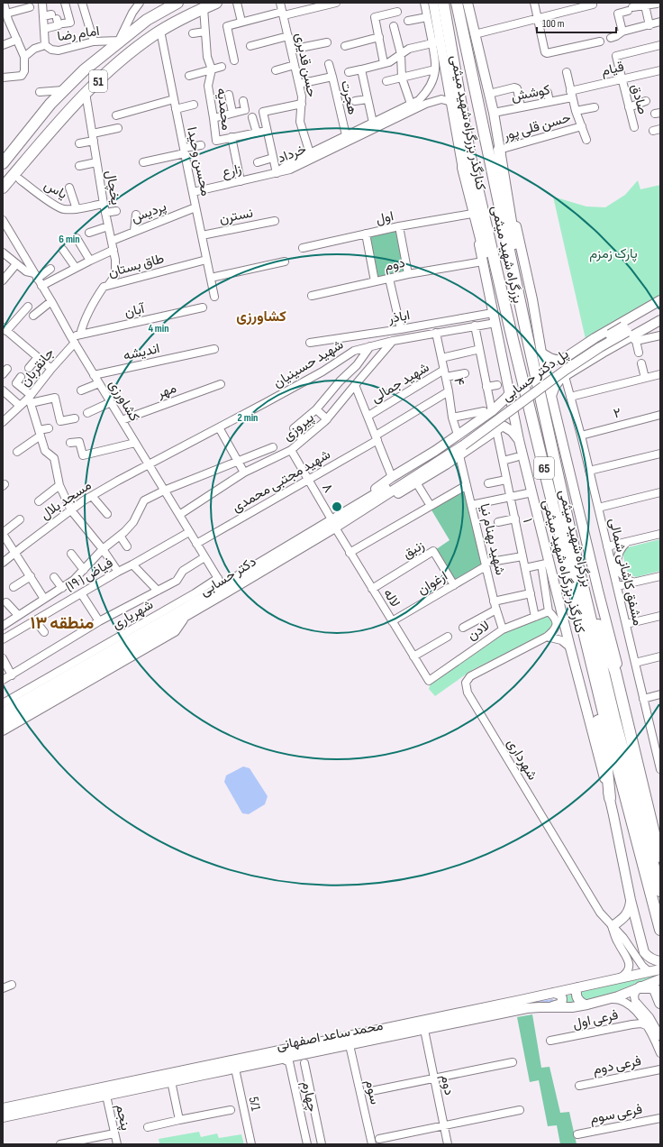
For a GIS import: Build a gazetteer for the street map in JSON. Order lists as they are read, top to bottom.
{
  "streets": {
    "highway": ["51", "بزرگراه شهید میثمی", "65"],
    "main road": [
      "کنارگذر بزرگراه شهید میثمی",
      "پل دکتر حسابی",
      "دکتر حسابی",
      "محمد ساعد اصفهانی"
    ],
    "street": [
      "امام رضا",
      "حسن قدیری",
      "قیام",
      "کوشش",
      "هجرت",
      "صادق",
      "محمدیه",
      "حسن قلی پور",
      "خرداد",
      "محسن وحیدا",
      "زارع",
      "یخچال",
      "یاس",
      "پردیس",
      "نسترن",
      "اول",
      "دوم",
      "طاق بستان",
      "آبان",
      "اباذر",
      "اندیشه",
      "شهید حسینیان",
      "جانقربان",
      "۴",
      "شهید جمالی",
      "مهر",
      "کشاورزی",
      "۲",
      "پیروزی",
      "شهید مجتبی محمدی",
      "۸",
      "مسجد بلال",
      "۱",
      "شهید بهنام نیا",
      "زنبق",
      "مشفق کاشانی شمالی",
      "فیاض ( ۱۹)",
      "ارغوان",
      "لاله",
      "شهریاری",
      "لادن",
      "شهرداری",
      "فرعی اول",
      "فرعی دوم",
      "سوم",
      "چهارم",
      "5/1",
      "فرعی سوم",
      "پنجم"
    ]
  },
  "crossings": [
    ["امام رضا", "51"],
    ["حسن قدیری", "هجرت"],
    ["حسن قدیری", "خرداد"],
    ["قیام", "کوشش"],
    ["قیام", "صادق"],
    ["51", "محمدیه"],
    ["51", "محسن وحیدا"],
    ["51", "یخچال"],
    ["کوشش", "کنارگذر بزرگراه شهید میثمی"],
    ["هجرت", "خرداد"],
    ["کنارگذر بزرگراه شهید میثمی", "حسن قلی پور"],
    ["کنارگذر بزرگراه شهید میثمی", "خرداد"],
    ["کنارگذر بزرگراه شهید میثمی", "اول"],
    ["کنارگذر بزرگراه شهید میثمی", "دوم"],
    ["کنارگذر بزرگراه شهید میثمی", "اباذر"],
    ["کنارگذر بزرگراه شهید میثمی", "شهید حسینیان"],
    ["کنارگذر بزرگراه شهید میثمی", "محمد ساعد اصفهانی"],
    ["خرداد", "زارع"],
    ["محسن وحیدا", "زارع"],
    ["محسن وحیدا", "پردیس"],
    ["محسن وحیدا", "نسترن"],
    ["محسن وحیدا", "طاق بستان"],
    ["یخچال", "یاس"],
    ["یخچال", "پردیس"],
    ["یخچال", "طاق بستان"],
    ["دوم", "محمد ساعد اصفهانی"],
    ["طاق بستان", "آبان"],
    ["آبان", "جانقربان"],
    ["آبان", "کشاورزی"],
    ["اندیشه", "کشاورزی"],
    ["شهید حسینیان", "۴"],
    ["شهید حسینیان", "کشاورزی"],
    ["شهید حسینیان", "پیروزی"],
    ["شهید حسینیان", "مسجد بلال"],
    ["جانقربان", "کشاورزی"],
    ["پل دکتر حسابی", "۴"],
    ["پل دکتر حسابی", "دکتر حسابی"],
    ["۴", "شهید جمالی"],
    ["۴", "شهید مجتبی محمدی"],
    ["۴", "دکتر حسابی"],
    ["مهر", "کشاورزی"],
    ["کشاورزی", "پیروزی"],
    ["کشاورزی", "شهید مجتبی محمدی"],
    ["کشاورزی", "مسجد بلال"],
    ["کشاورزی", "فیاض ( ۱۹)"],
    ["کشاورزی", "دکتر حسابی"],
    ["کشاورزی", "شهریاری"],
    ["۲", "مشفق کاشانی شمالی"],
    ["پیروزی", "۸"],
    ["شهید مجتبی محمدی", "۸"],
    ["۸", "دکتر حسابی"],
    ["۸", "لاله"],
    ["۱", "ارغوان"],
    ["۱", "لادن"],
    ["شهید بهنام نیا", "ارغوان"],
    ["شهید بهنام نیا", "لادن"],
    ["زنبق", "ارغوان"],
    ["زنبق", "لاله"],
    ["دکتر حسابی", "لاله"],
    ["دکتر حسابی", "شهریاری"],
    ["ارغوان", "لاله"],
    ["لاله", "لادن"],
    ["شهرداری", "محمد ساعد اصفهانی"],
    ["محمد ساعد اصفهانی", "سوم"],
    ["محمد ساعد اصفهانی", "چهارم"],
    ["محمد ساعد اصفهانی", "5/1"],
    ["محمد ساعد اصفهانی", "پنجم"]
  ],
  "districts": ["کشاورزی", "منطقه ۱۳"],
  "parks": ["پارک زمزم"],
  "scale_bar": "100 m",
  "rings": ["6 min", "4 min", "2 min"]
}
